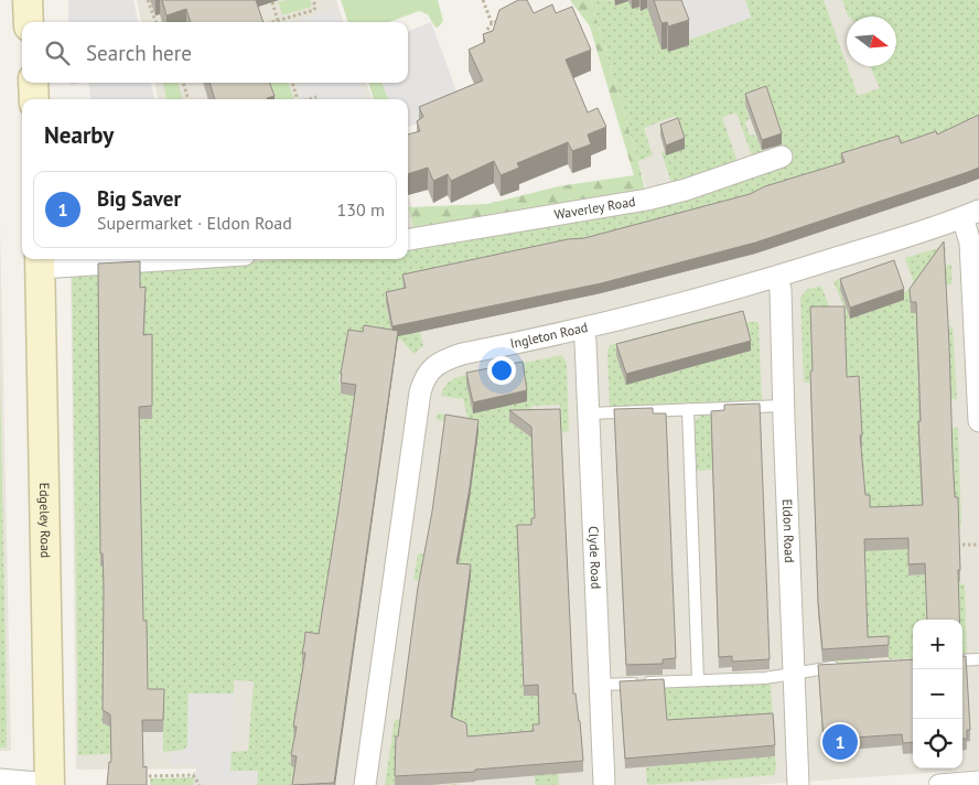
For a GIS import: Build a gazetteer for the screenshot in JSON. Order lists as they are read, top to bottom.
{
  "streets": {
    "main road": ["Edgeley Road"],
    "street": [
      "Waverley Road",
      "Ingleton Road",
      "Eldon Road",
      "Clyde Road"
    ]
  },
  "crossings": [
    ["Ingleton Road", "Eldon Road"],
    ["Ingleton Road", "Clyde Road"]
  ],
  "north": "right",
  "page": {
    "search": "Search here",
    "heading": "Nearby",
    "list": [
      {
        "mark": "1",
        "name": "Big Saver",
        "note": "Supermarket · Eldon Road",
        "value": "130 m"
      }
    ],
    "map_buttons": ["+", "−"],
    "pins": "1"
  }
}
